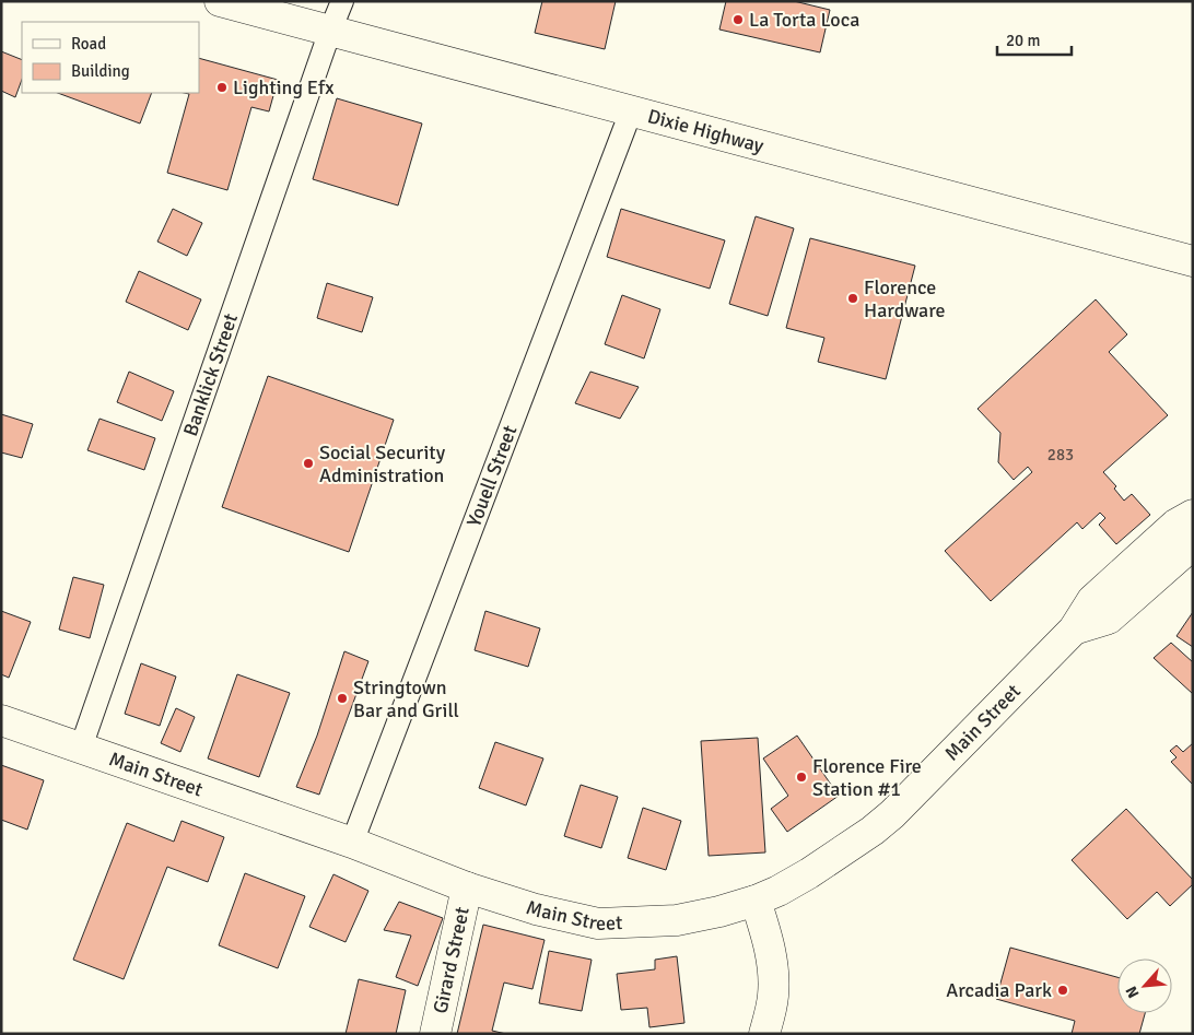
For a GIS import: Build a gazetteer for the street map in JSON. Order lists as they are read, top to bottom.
{
  "streets": {
    "street": [
      "Dixie Highway",
      "Banklick Street",
      "Youell Street",
      "Main Street",
      "Girard Street"
    ]
  },
  "crossings": [
    ["Dixie Highway", "Banklick Street"],
    ["Dixie Highway", "Youell Street"],
    ["Banklick Street", "Main Street"],
    ["Youell Street", "Main Street"],
    ["Main Street", "Girard Street"]
  ],
  "places": [
    "La Torta Loca",
    "Lighting Efx",
    "Florence Hardware",
    "Social Security Administration",
    "Stringtown Bar and Grill",
    "Florence Fire Station #1",
    "Arcadia Park"
  ],
  "house_numbers": ["283"],
  "legend": ["Road", "Building"],
  "scale_bar": "20 m",
  "north": "bottom left"
}
